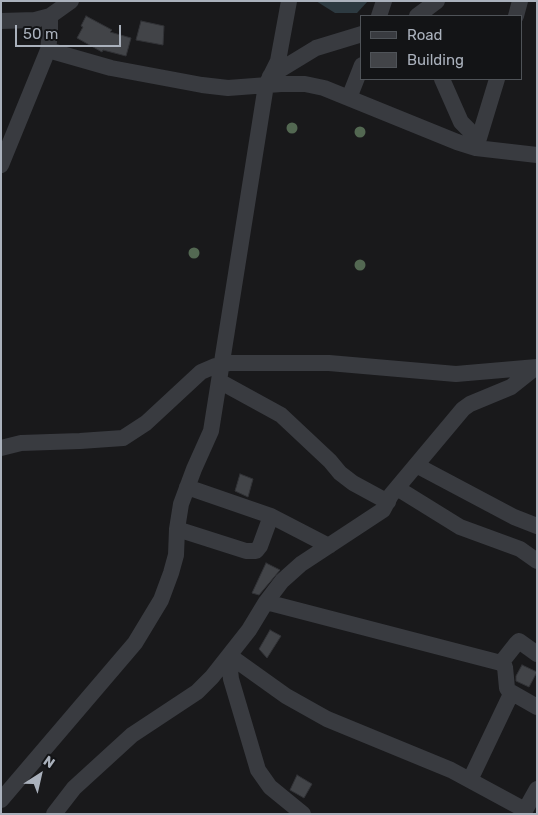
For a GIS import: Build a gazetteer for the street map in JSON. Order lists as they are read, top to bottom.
{
  "legend": ["Road", "Building"],
  "scale_bar": "50 m",
  "north": "top right"
}
